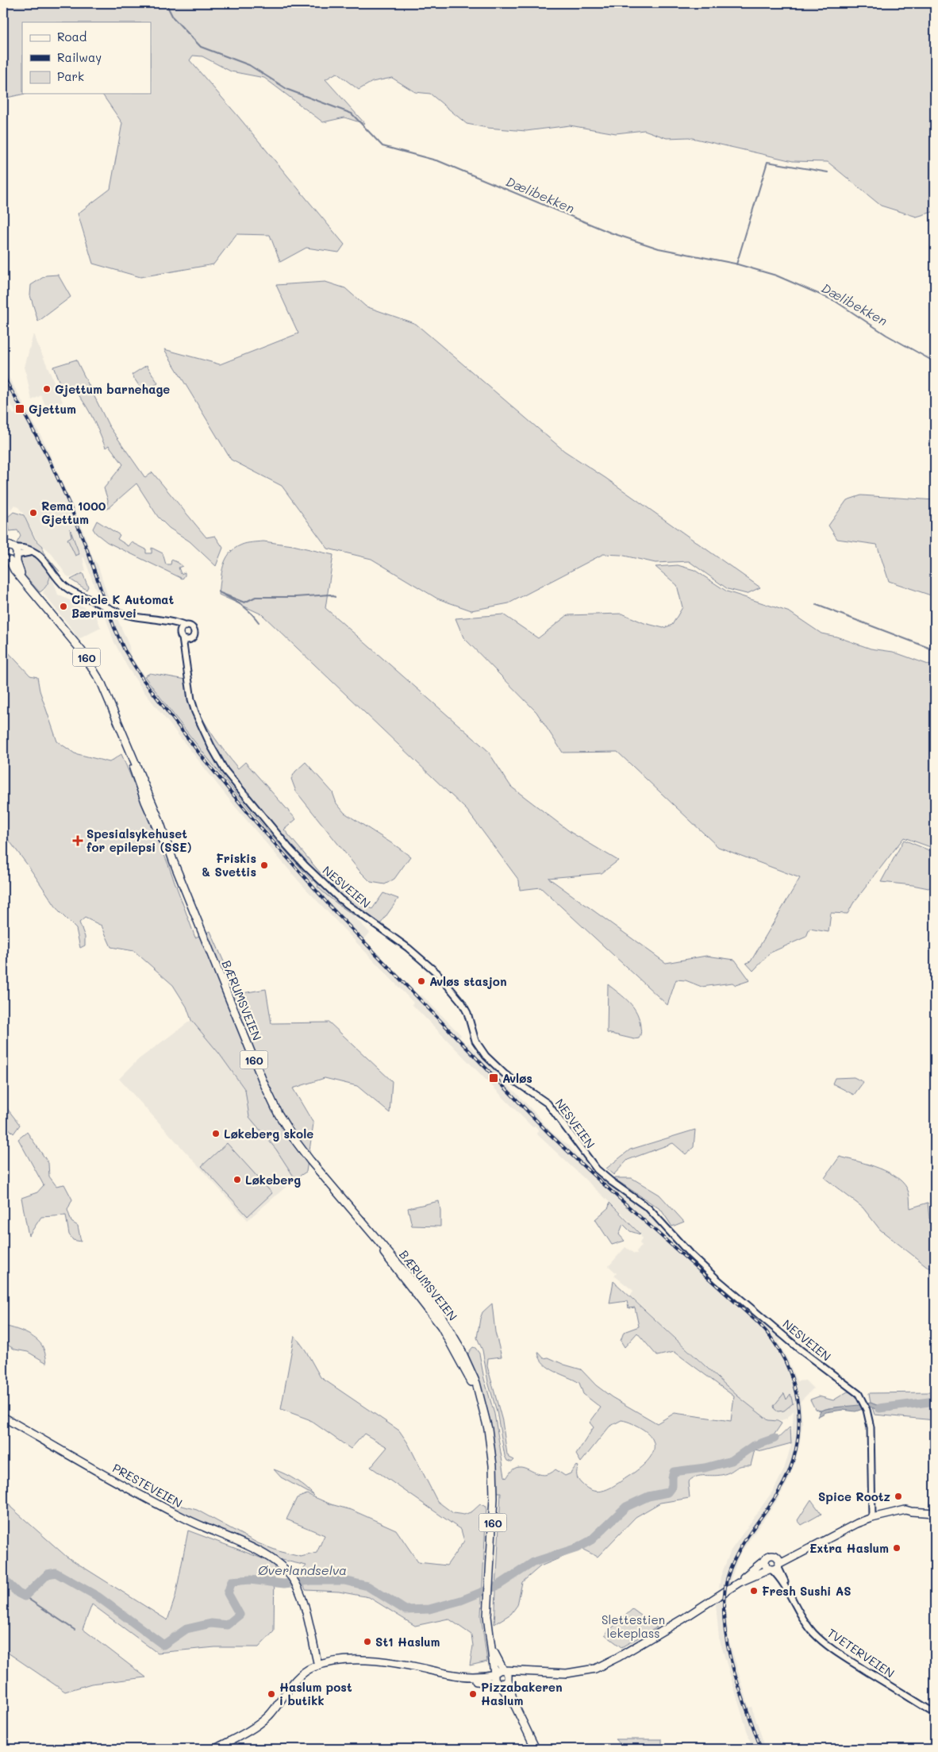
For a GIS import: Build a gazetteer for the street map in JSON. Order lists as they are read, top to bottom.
{
  "streets": {
    "main road": ["160", "BÆRUMSVEIEN", "PRESTEVEIEN"],
    "street": ["NESVEIEN", "TVETERVEIEN"]
  },
  "crossings": [
    ["160", "BÆRUMSVEIEN"]
  ],
  "water": ["Dælibekken", "Øverlandselva"],
  "parks": ["Slettestien lekeplass"],
  "places": {
    "other": [
      "Gjettum barnehage",
      "Rema 1000 Gjettum",
      "Circle K Automat Bærumsvei",
      "Friskis & Svettis",
      "Avløs stasjon",
      "Løkeberg skole",
      "Løkeberg",
      "Spice Rootz",
      "Extra Haslum",
      "Fresh Sushi AS",
      "St1 Haslum",
      "Haslum post i butikk",
      "Pizzabakeren Haslum"
    ],
    "transit": ["Gjettum", "Avløs"],
    "health": ["Spesialsykehuset for epilepsi (SSE)"]
  },
  "legend": ["Road", "Railway", "Park"]
}
